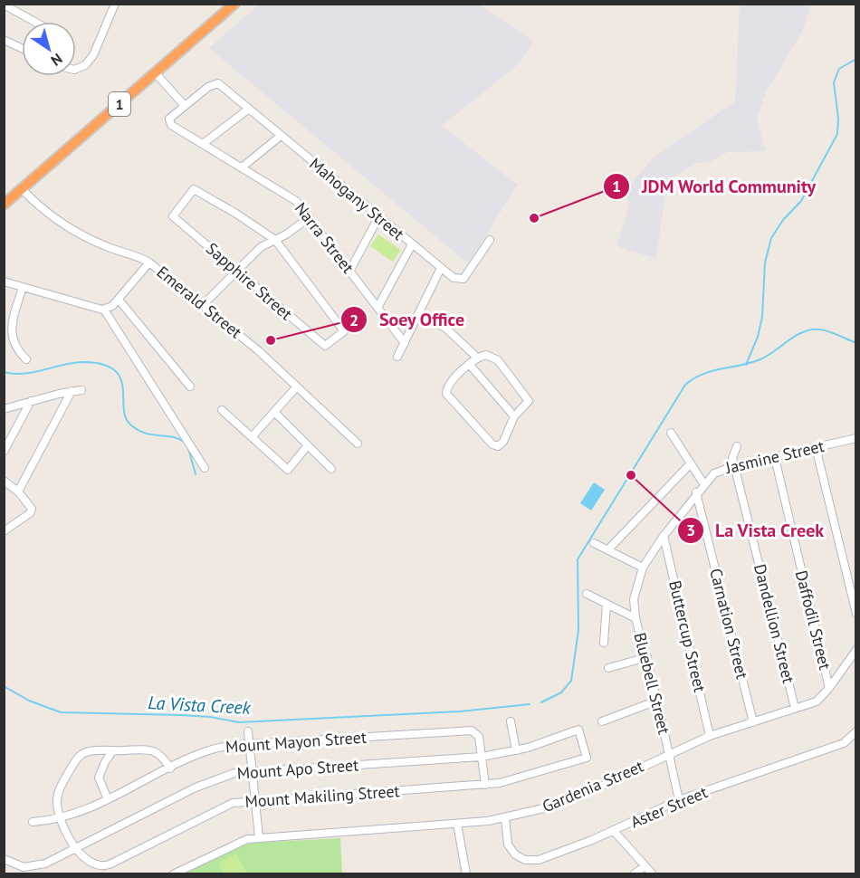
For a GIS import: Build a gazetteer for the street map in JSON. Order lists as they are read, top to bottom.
{
  "streets": {
    "highway": ["1"],
    "street": [
      "Mahogany Street",
      "Narra Street",
      "Sapphire Street",
      "Emerald Street",
      "Jasmine Street",
      "Daffodil Street",
      "Carnation Street",
      "Dandellion Street",
      "Buttercup Street",
      "Bluebell Street",
      "Mount Mayon Street",
      "Mount Apo Street",
      "Gardenia Street",
      "Mount Makiling Street",
      "Aster Street"
    ]
  },
  "crossings": [
    ["1", "Emerald Street"],
    ["Mahogany Street", "Narra Street"],
    ["Jasmine Street", "Daffodil Street"],
    ["Jasmine Street", "Carnation Street"],
    ["Jasmine Street", "Dandellion Street"],
    ["Jasmine Street", "Buttercup Street"],
    ["Jasmine Street", "Bluebell Street"],
    ["Daffodil Street", "Gardenia Street"],
    ["Carnation Street", "Gardenia Street"],
    ["Dandellion Street", "Gardenia Street"],
    ["Buttercup Street", "Gardenia Street"],
    ["Bluebell Street", "Gardenia Street"],
    ["Bluebell Street", "Aster Street"],
    ["Mount Mayon Street", "Mount Apo Street"],
    ["Mount Apo Street", "Mount Makiling Street"],
    ["Gardenia Street", "Aster Street"]
  ],
  "water": ["La Vista Creek"],
  "places": ["JDM World Community", "Soey Office", "La Vista Creek"],
  "north": "bottom right"
}
